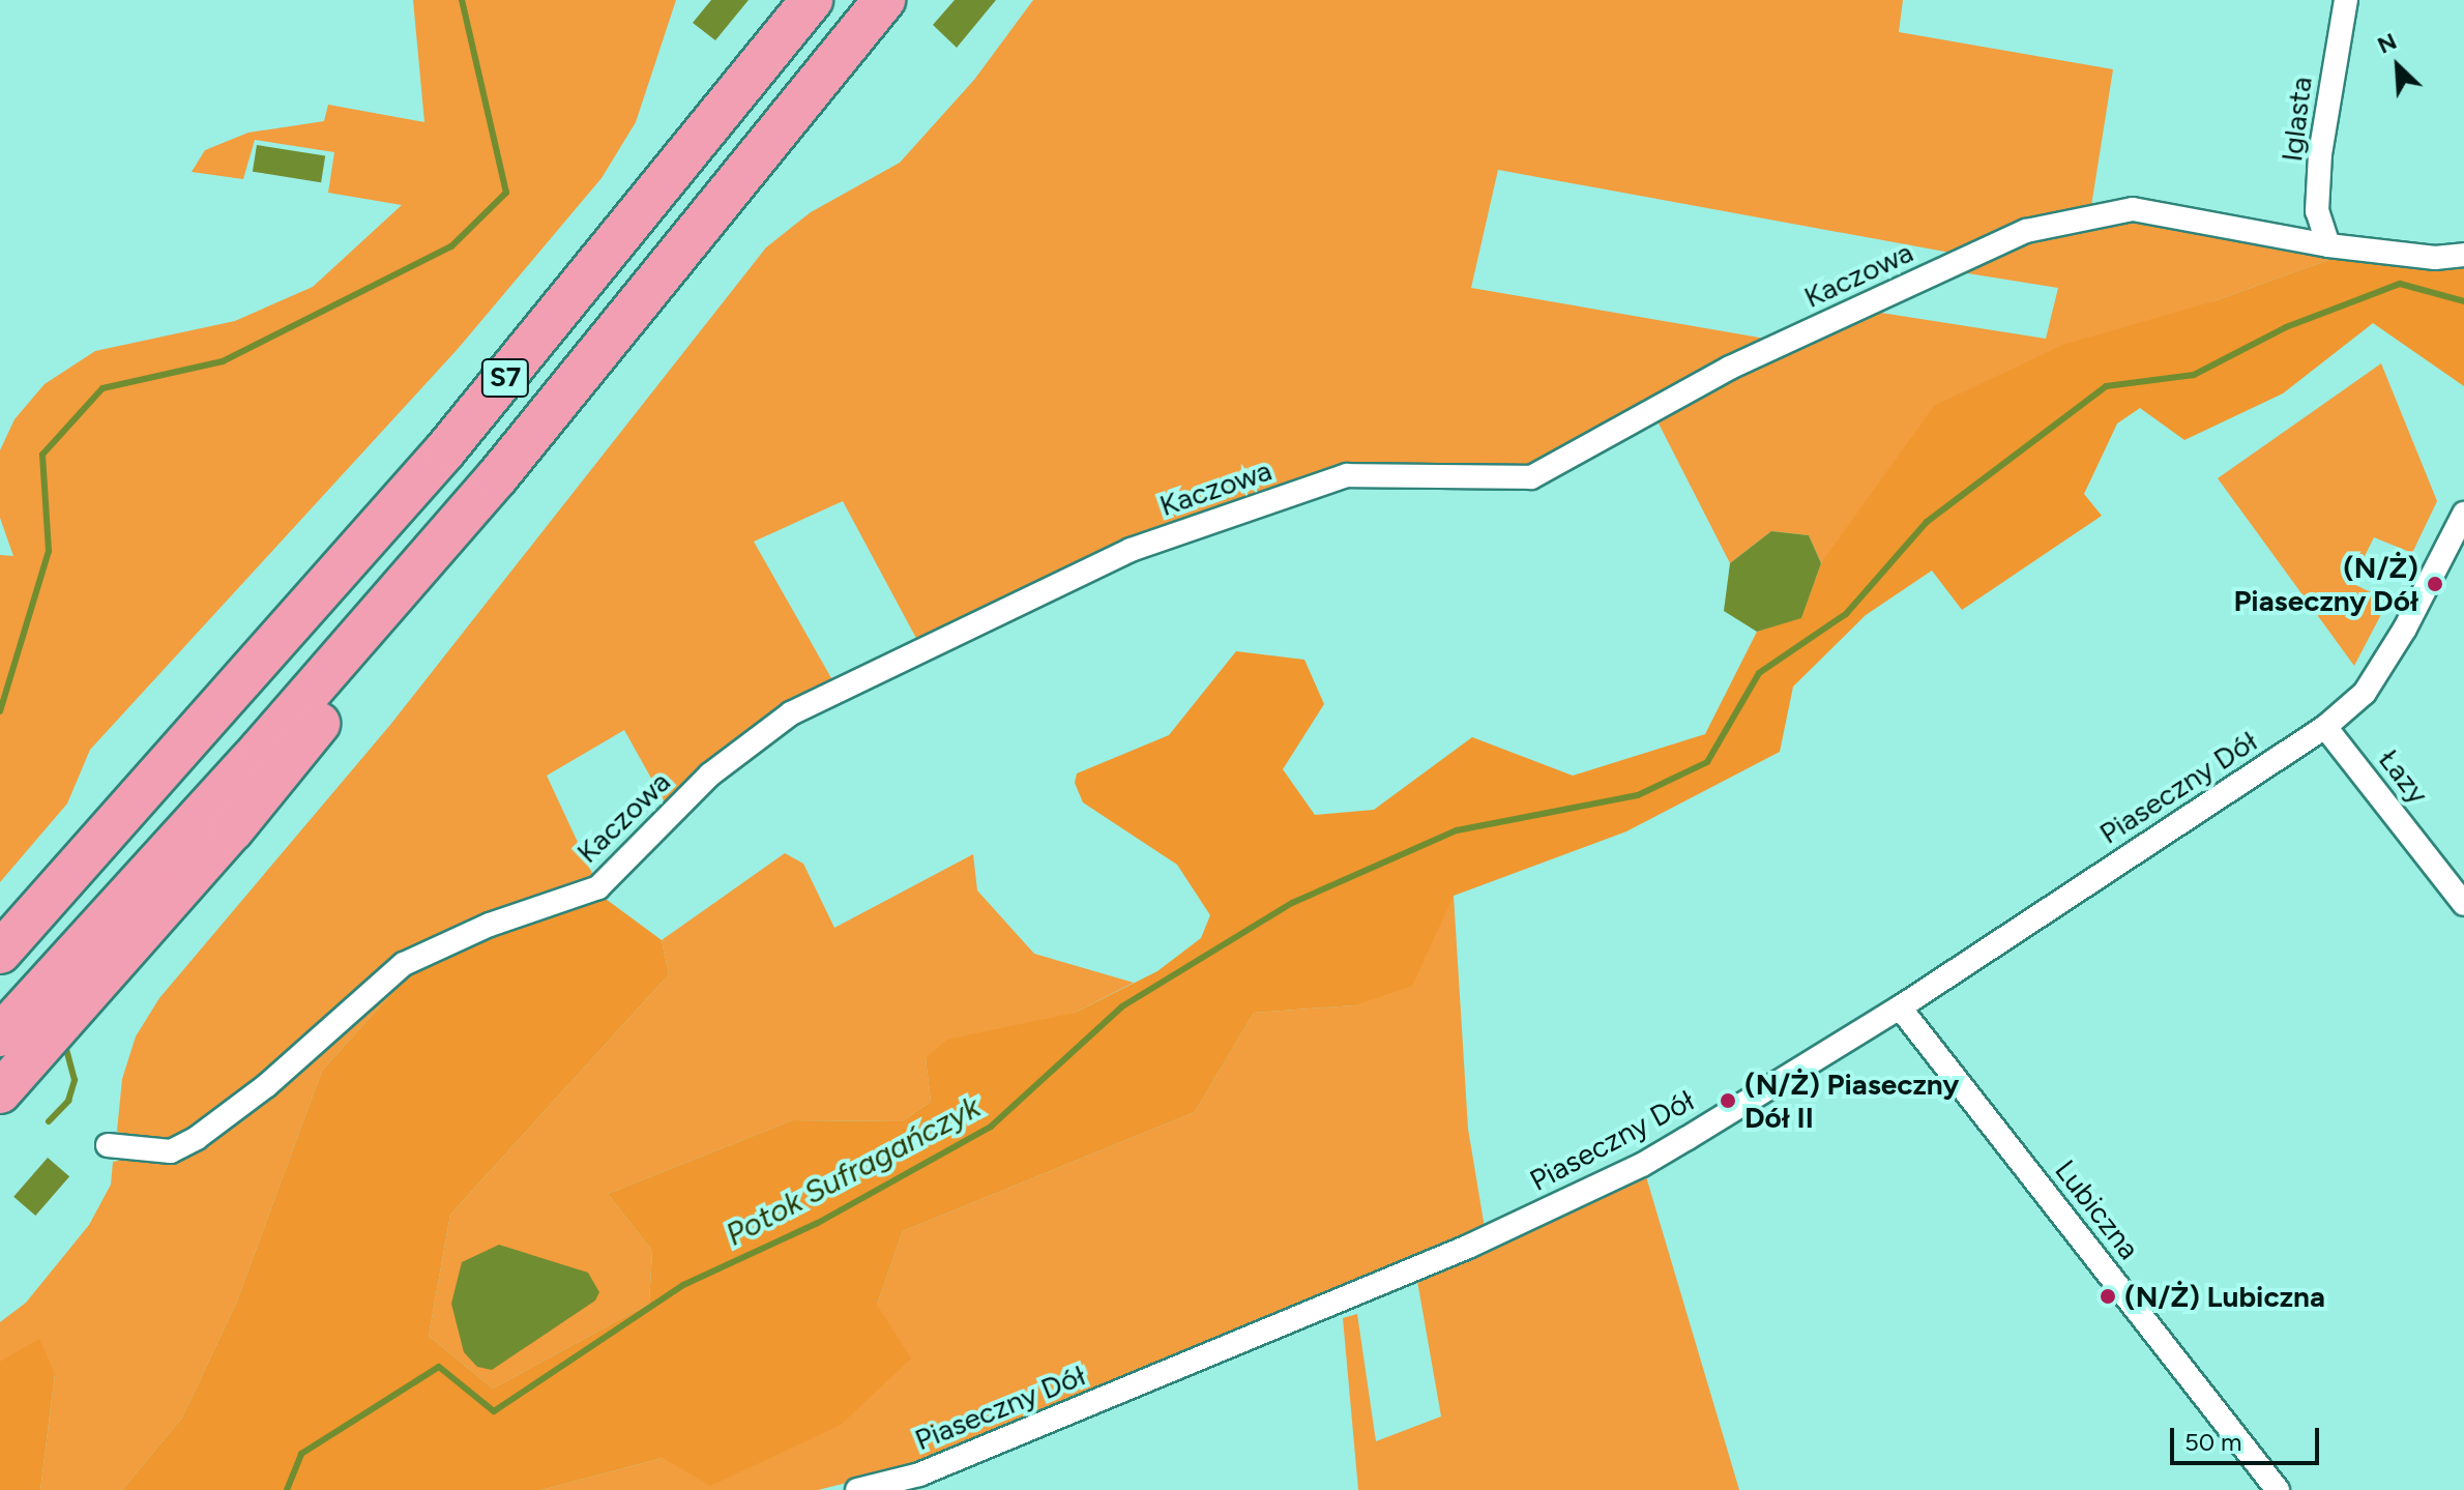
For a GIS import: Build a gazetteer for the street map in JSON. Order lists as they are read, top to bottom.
{
  "streets": {
    "highway": ["S7"],
    "street": [
      "Iglasta",
      "Kaczowa",
      "Łazy",
      "Piaseczny Dół",
      "Lubiczna"
    ]
  },
  "crossings": [
    ["Iglasta", "Kaczowa"],
    ["Łazy", "Piaseczny Dół"],
    ["Piaseczny Dół", "Lubiczna"]
  ],
  "water": ["Potok Sufragańczyk"],
  "places": ["(N/Ż) Piaseczny Dół", "(N/Ż) Piaseczny Dół II", "(N/Ż) Lubiczna"],
  "scale_bar": "50 m",
  "north": "top left"
}
